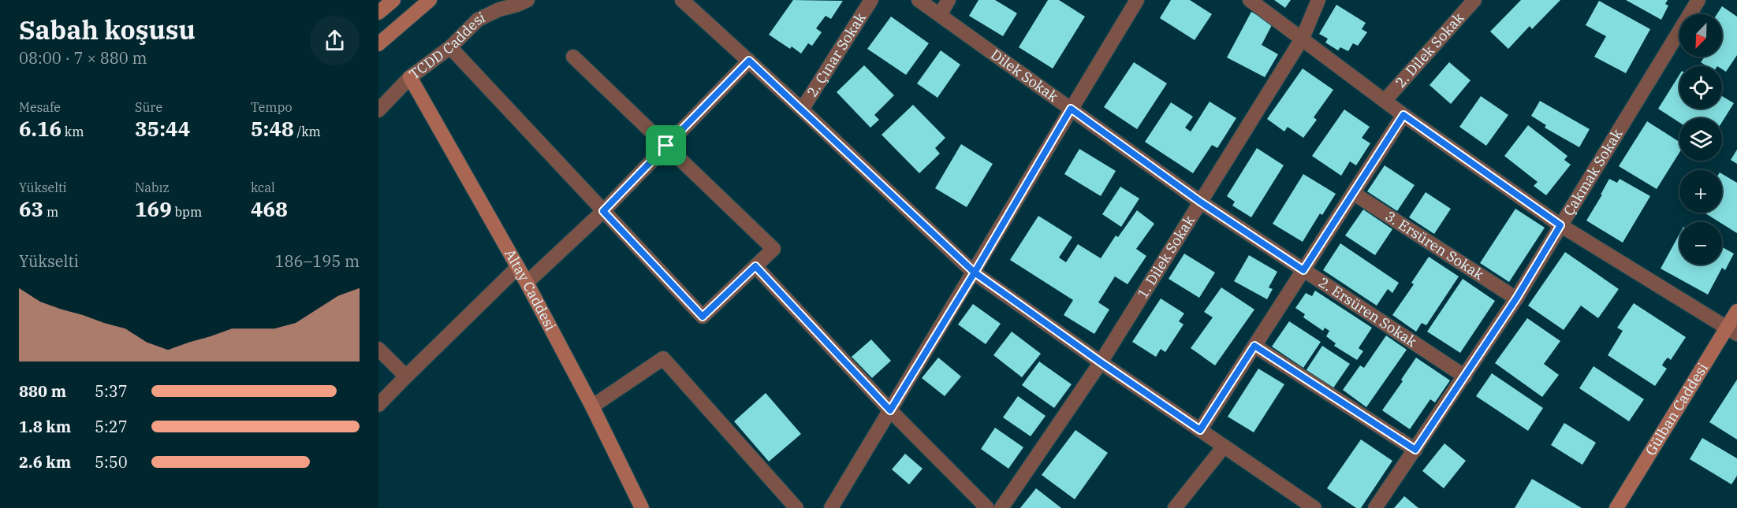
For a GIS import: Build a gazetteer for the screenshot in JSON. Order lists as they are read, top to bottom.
{
  "streets": {
    "street": [
      "TCDD Caddesi",
      "2. Dilek Sokak",
      "2. Çınar Sokak",
      "Dilek Sokak",
      "Çakmak Sokak",
      "3. Ersüren Sokak",
      "1. Dilek Sokak",
      "Altay Caddesi",
      "2. Ersüren Sokak",
      "Gülban Caddesi"
    ]
  },
  "crossings": [
    ["TCDD Caddesi", "Altay Caddesi"],
    ["Dilek Sokak", "1. Dilek Sokak"],
    ["Dilek Sokak", "2. Ersüren Sokak"],
    ["Çakmak Sokak", "3. Ersüren Sokak"],
    ["Çakmak Sokak", "2. Ersüren Sokak"],
    ["1. Dilek Sokak", "2. Ersüren Sokak"]
  ],
  "north": "bottom left",
  "page": {
    "heading": ["Sabah koşusu", "08:00 · 7 × 880 m"],
    "map_buttons": ["+", "−"],
    "stats": [
      ["Mesafe", "6.16 km"],
      ["Süre", "35:44"],
      ["Tempo", "5:48 /km"],
      ["Yükselti", "63 m"],
      ["Nabız", "169 bpm"],
      ["kcal", "468"]
    ],
    "chart": ["Yükselti", "186–195 m"],
    "list": [
      {
        "name": "880 m",
        "note": "5:37"
      },
      {
        "name": "1.8 km",
        "note": "5:27"
      },
      {
        "name": "2.6 km",
        "note": "5:50"
      }
    ]
  }
}
